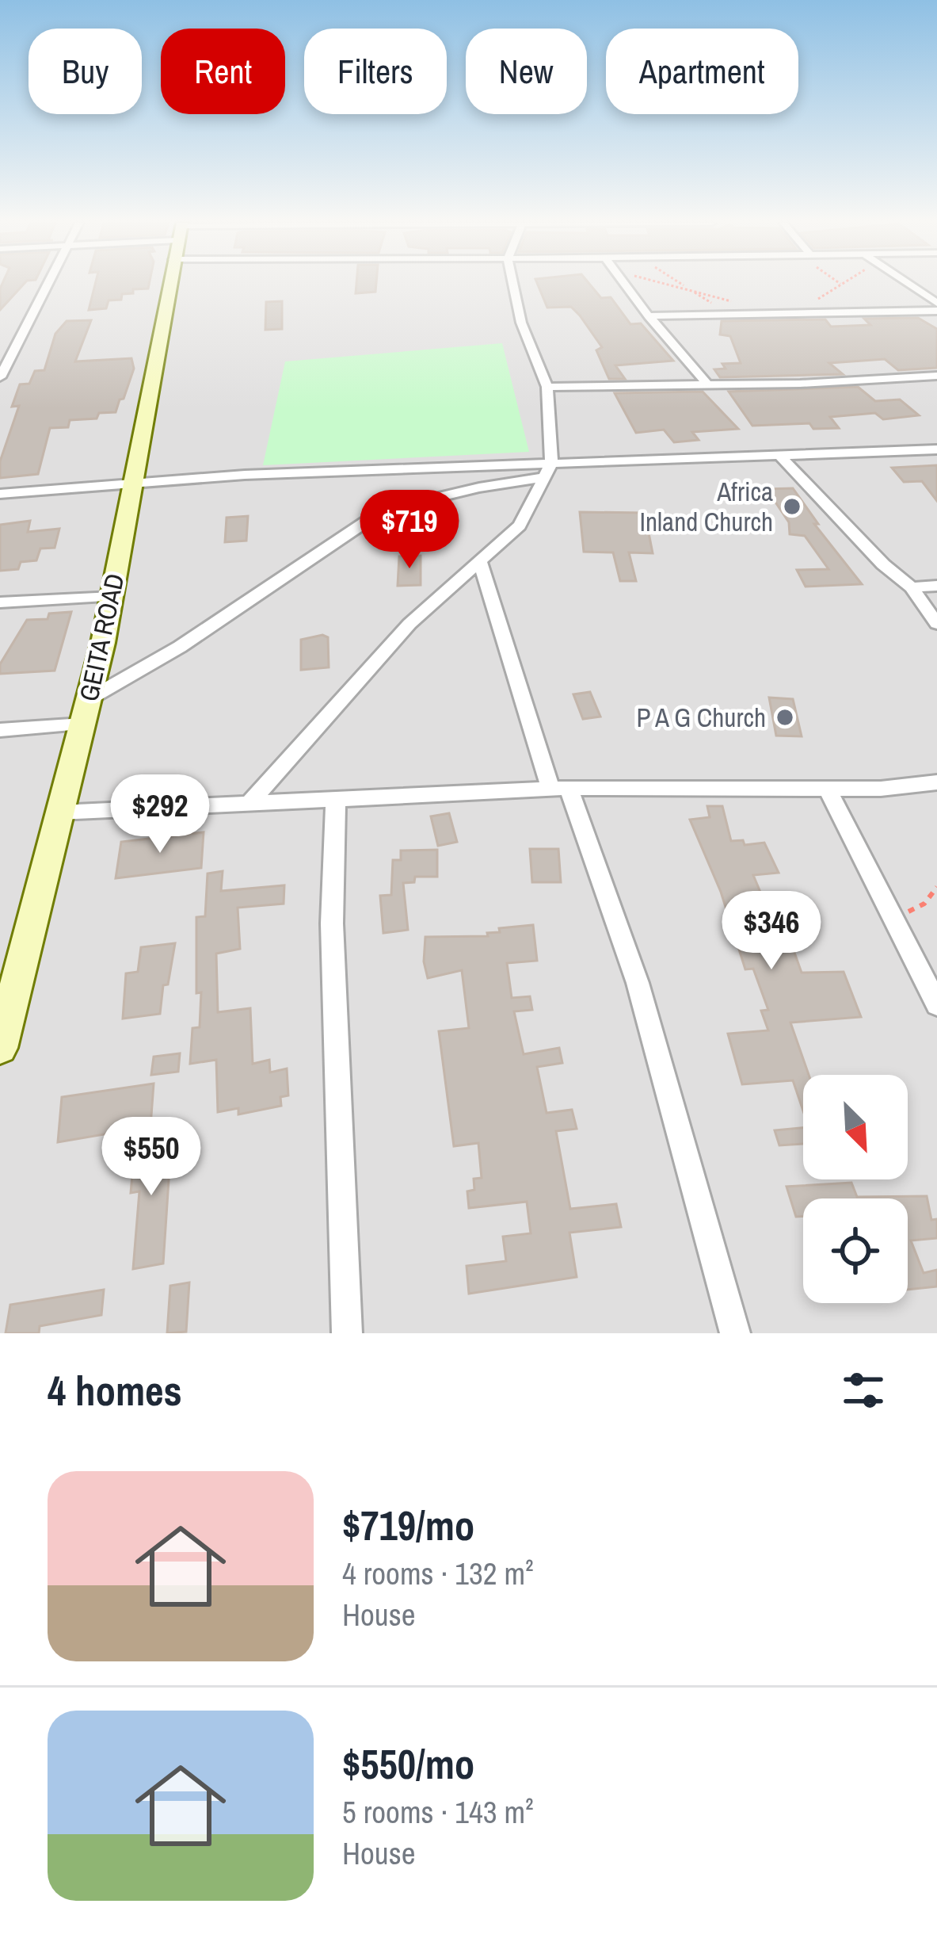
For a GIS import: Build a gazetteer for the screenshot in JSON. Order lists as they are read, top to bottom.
{
  "streets": {
    "main road": ["GEITA ROAD"]
  },
  "places": ["Africa Inland Church", "P A G Church"],
  "north": "bottom right",
  "page": {
    "chip": [
      "Buy",
      "Rent",
      "Filters",
      "New",
      "Apartment"
    ],
    "price": [
      "$719",
      "$292",
      "$346",
      "$550"
    ],
    "heading": "4 homes",
    "list": [
      {
        "name": "$719/mo",
        "note": "4 rooms · 132 m² · House"
      },
      {
        "name": "$550/mo",
        "note": "5 rooms · 143 m² · House"
      }
    ]
  }
}
